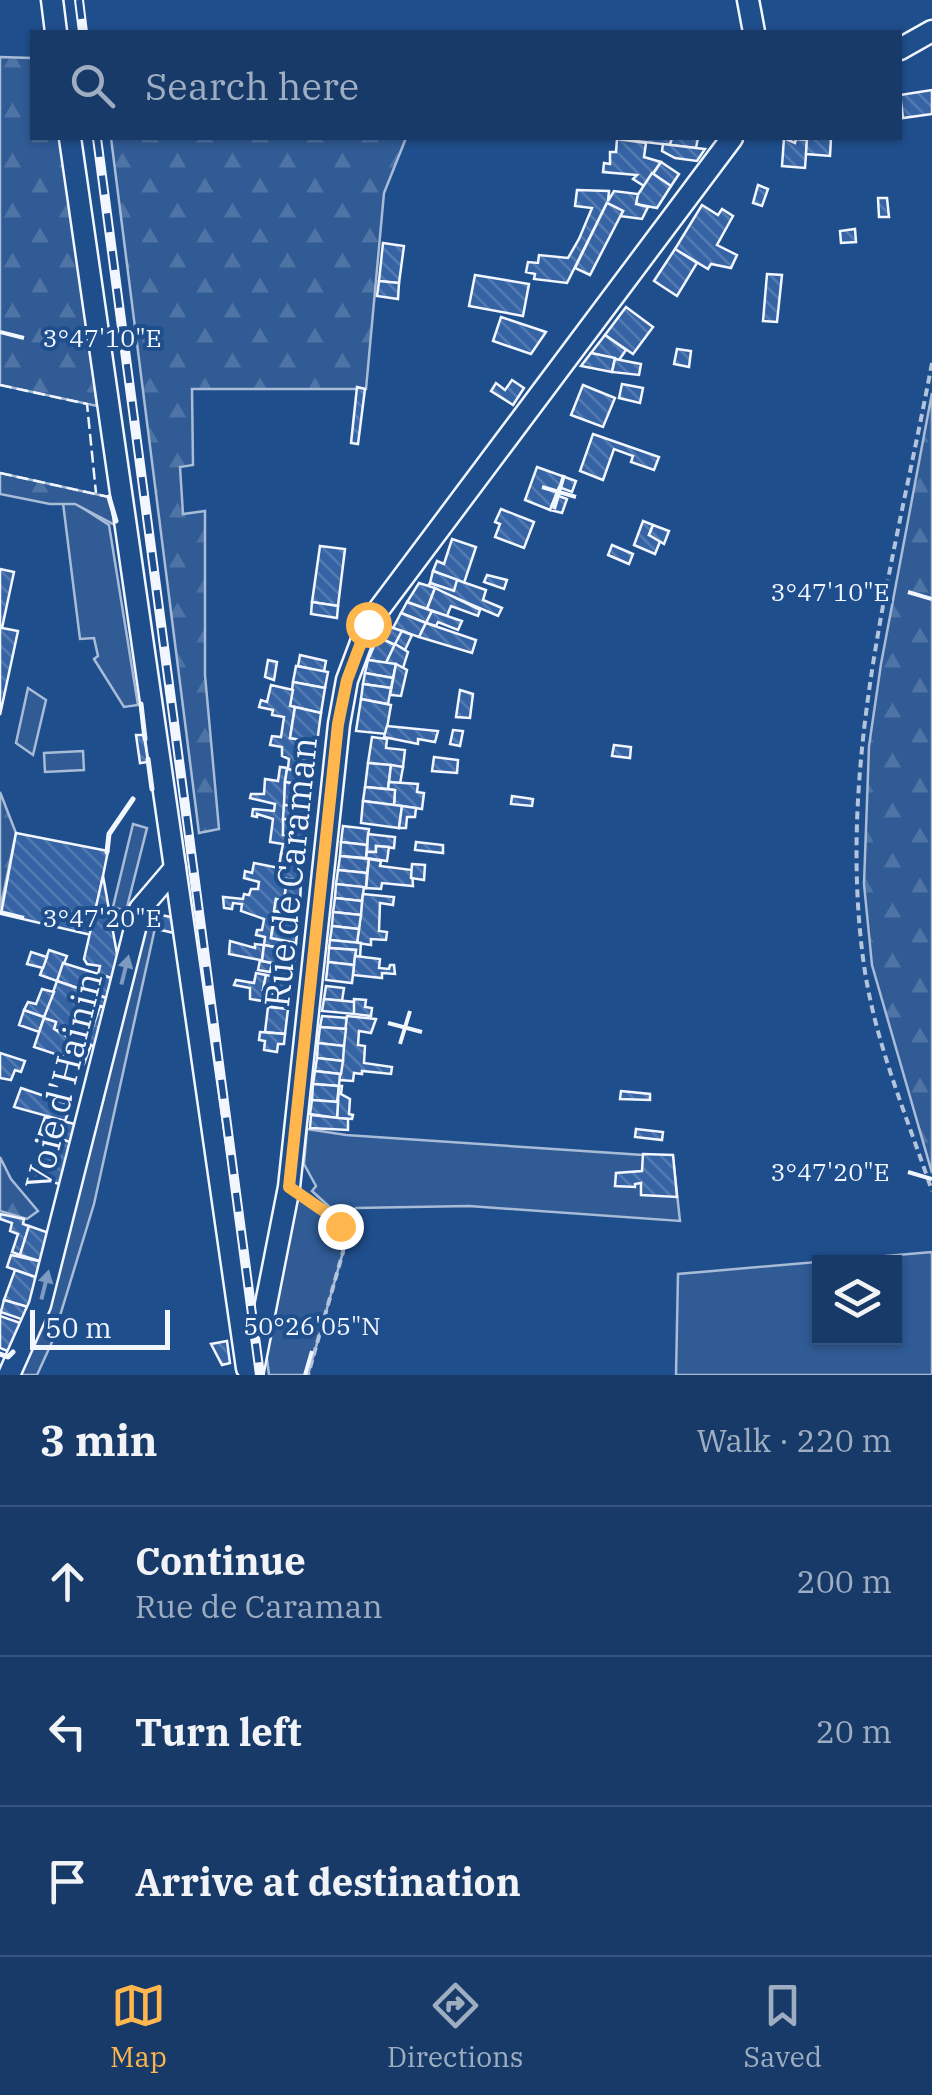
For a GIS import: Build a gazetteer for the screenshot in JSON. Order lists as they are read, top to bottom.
{
  "streets": {
    "street": ["Rue de Caraman", "Voie d'Hainin"]
  },
  "one_way": ["Voie d'Hainin"],
  "scale_bar": "50 m",
  "page": {
    "search": "Search here",
    "scale": "50 m",
    "heading": ["3 min", "Walk · 220 m"],
    "list": [
      ["Continue", "Rue de Caraman", "200 m"],
      ["Turn left", "20 m"],
      "Arrive at destination"
    ],
    "nav": ["Map", "Directions", "Saved"]
  },
  "coordinates": ["3°47'10\"E", "3°47'20\"E", "50°26'05\"N"]
}
